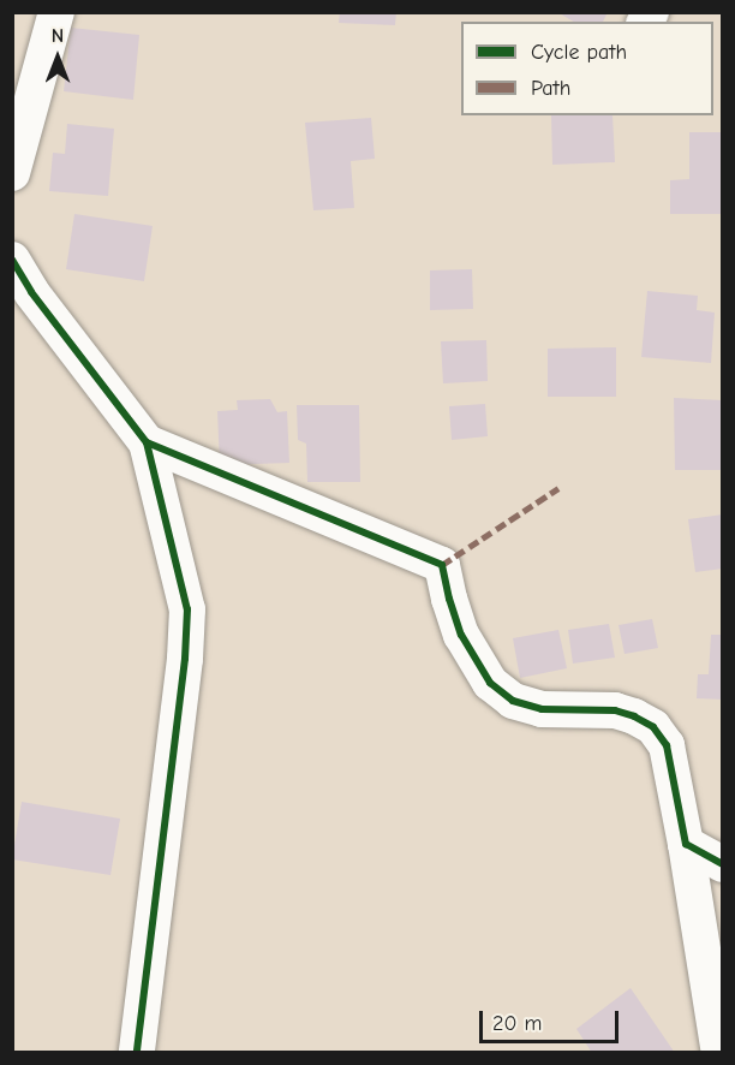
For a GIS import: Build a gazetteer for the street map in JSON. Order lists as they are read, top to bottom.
{
  "legend": ["Cycle path", "Path"],
  "scale_bar": "20 m",
  "north": "top"
}
